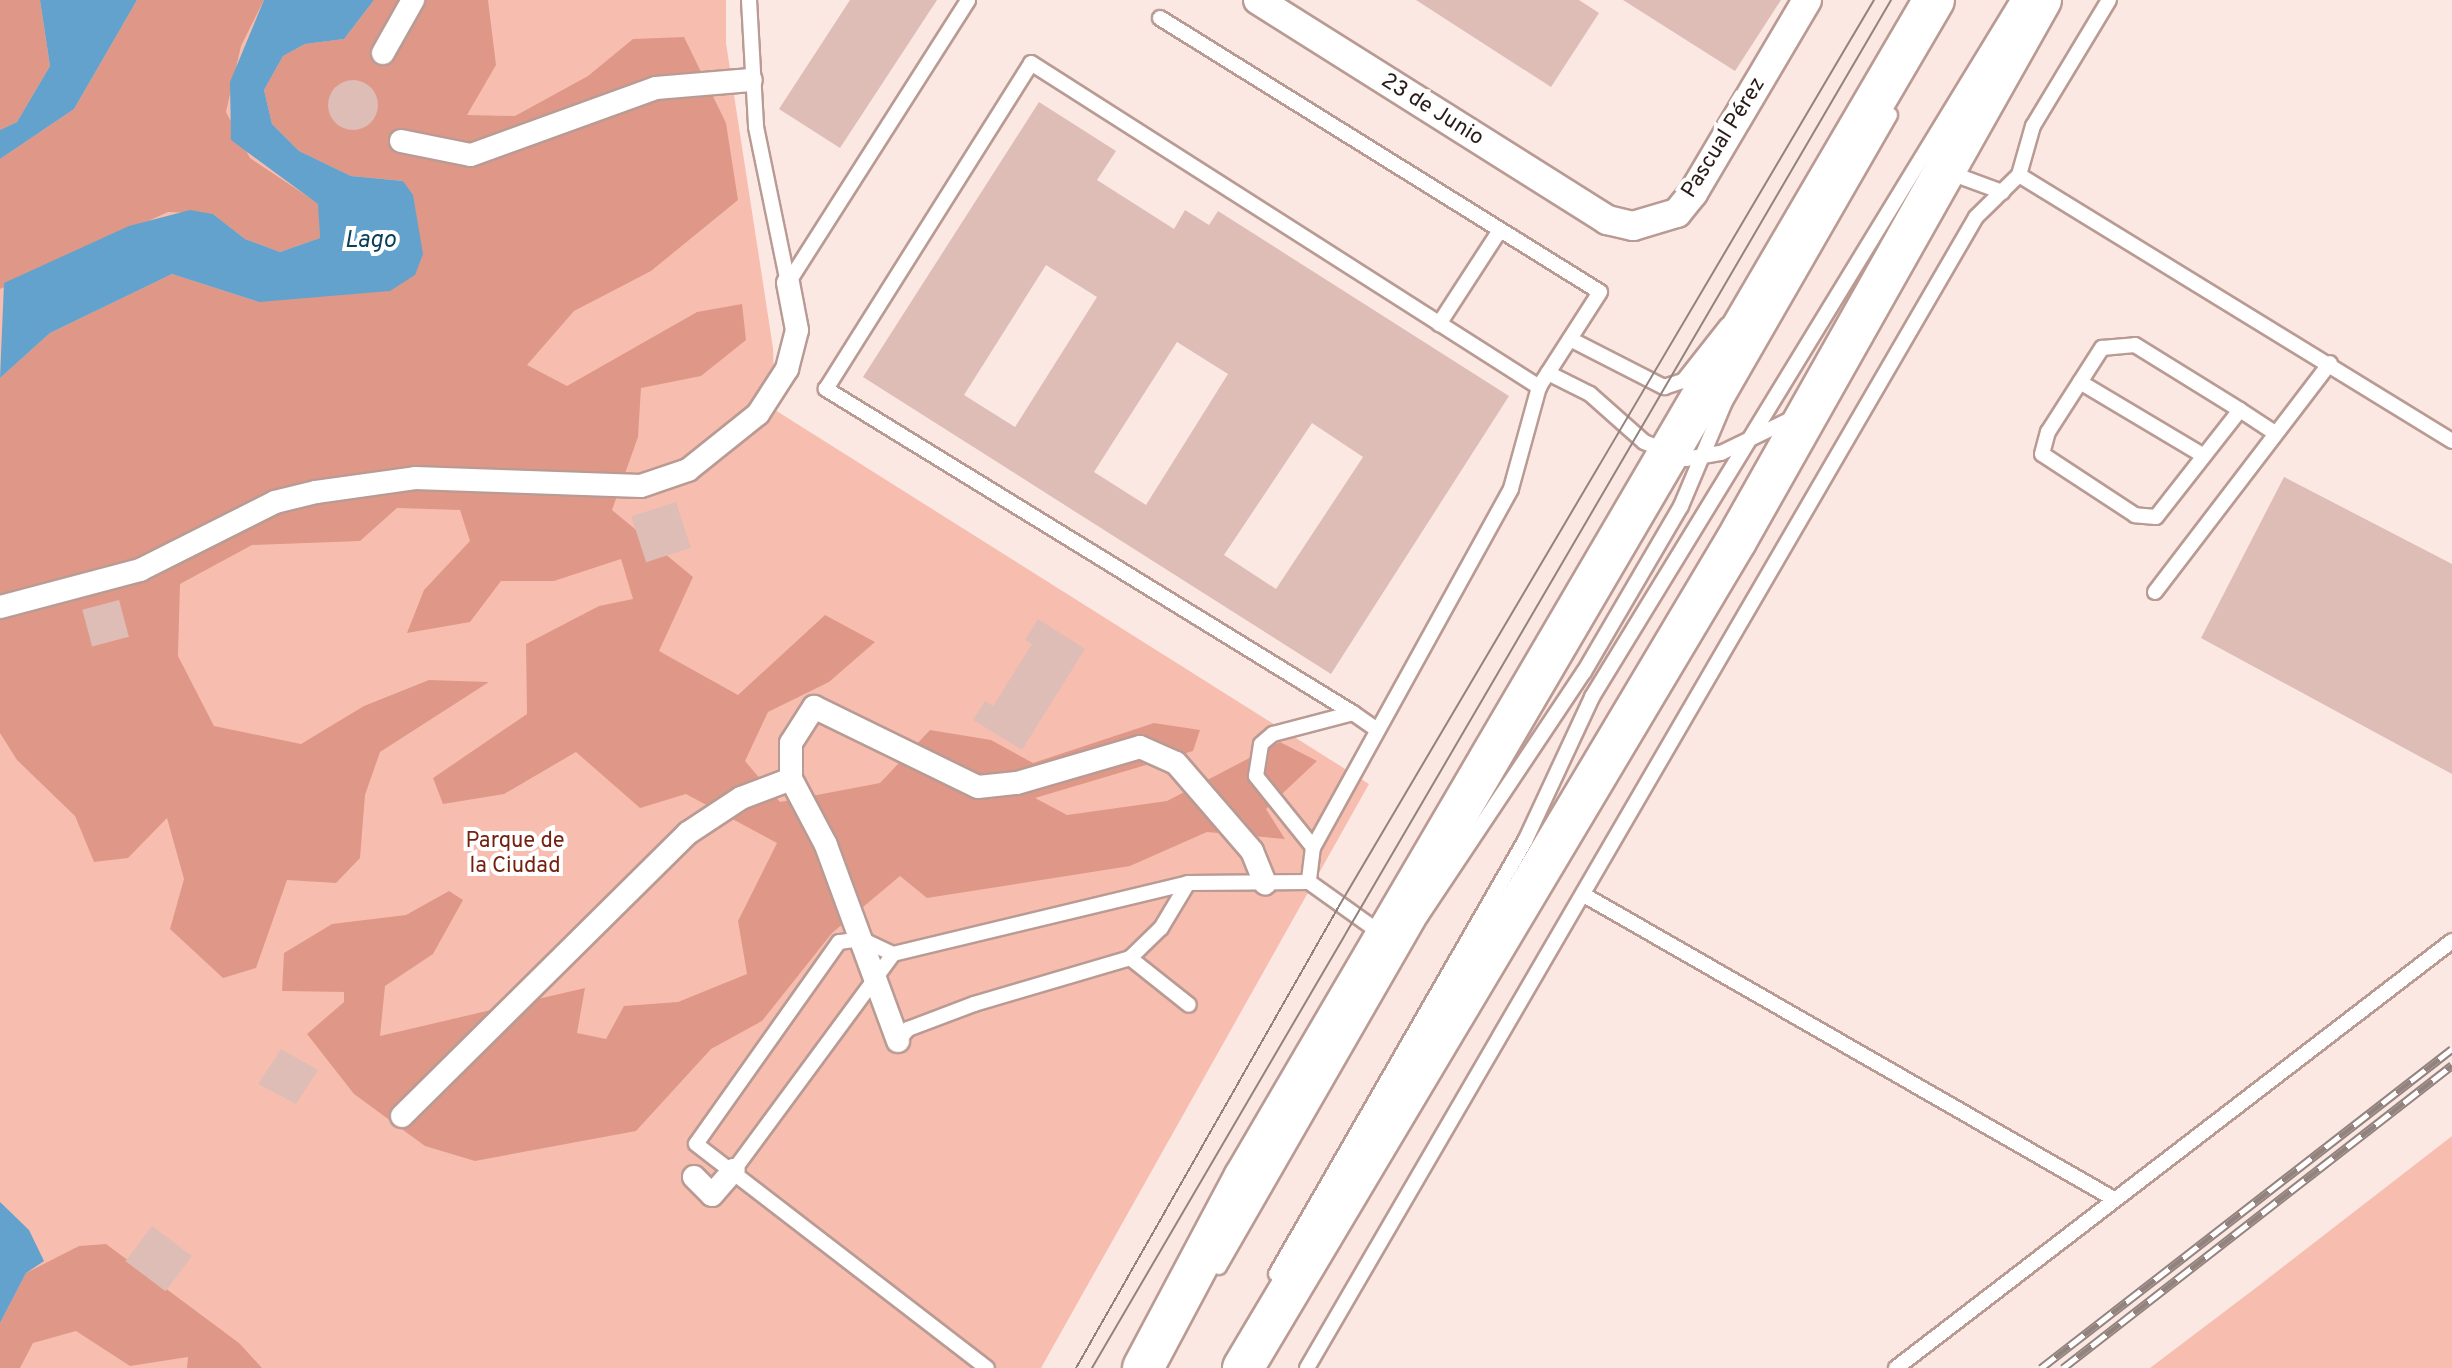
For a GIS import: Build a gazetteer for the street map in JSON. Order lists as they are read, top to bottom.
{
  "streets": {
    "street": ["23 de Junio", "Pascual Pérez"]
  },
  "crossings": [
    ["23 de Junio", "Pascual Pérez"]
  ],
  "water": ["Lago"],
  "parks": ["Parque de la Ciudad"]
}
